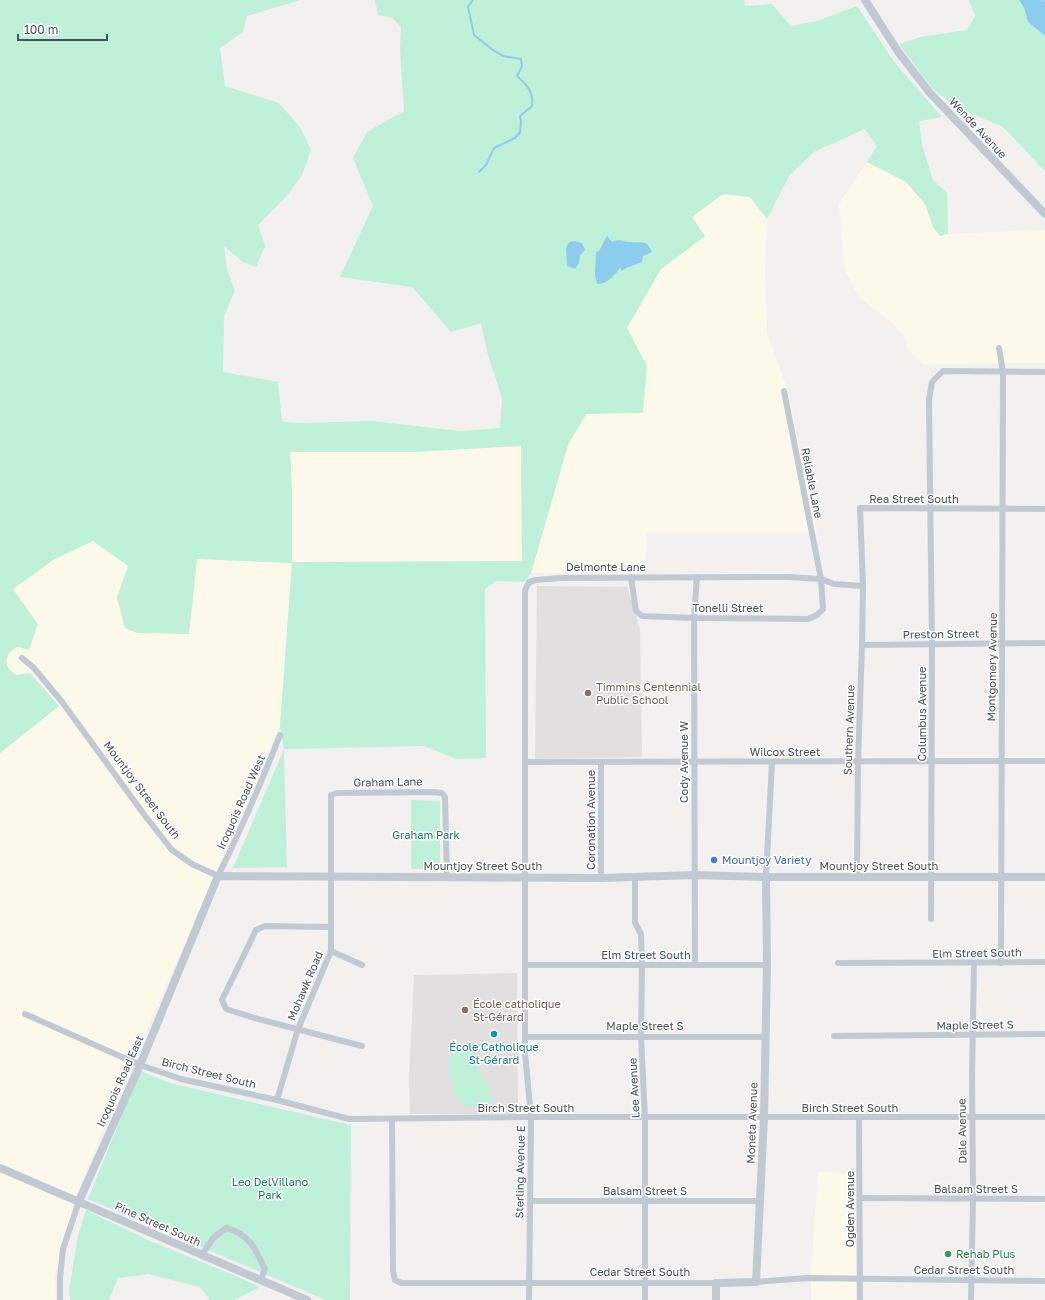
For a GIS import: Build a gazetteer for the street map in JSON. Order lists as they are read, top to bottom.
{
  "streets": {
    "street": [
      "Wende Avenue",
      "Reliable Lane",
      "Rea Street South",
      "Delmonte Lane",
      "Tonelli Street",
      "Preston Street",
      "Montgomery Avenue",
      "Columbus Avenue",
      "Southern Avenue",
      "Wilcox Street",
      "Cody Avenue W",
      "Graham Lane",
      "Mountjoy Street South",
      "Iroquois Road West",
      "Coronation Avenue",
      "Elm Street South",
      "Mohawk Road",
      "Maple Street S",
      "Birch Street South",
      "Iroquois Road East",
      "Lee Avenue",
      "Moneta Avenue",
      "Dale Avenue",
      "Sterling Avenue E",
      "Balsam Street S",
      "Ogden Avenue",
      "Pine Street South",
      "Cedar Street South"
    ]
  },
  "crossings": [
    ["Reliable Lane", "Delmonte Lane"],
    ["Reliable Lane", "Tonelli Street"],
    ["Rea Street South", "Delmonte Lane"],
    ["Rea Street South", "Montgomery Avenue"],
    ["Rea Street South", "Columbus Avenue"],
    ["Rea Street South", "Southern Avenue"],
    ["Delmonte Lane", "Tonelli Street"],
    ["Delmonte Lane", "Southern Avenue"],
    ["Delmonte Lane", "Wilcox Street"],
    ["Delmonte Lane", "Cody Avenue W"],
    ["Delmonte Lane", "Sterling Avenue E"],
    ["Tonelli Street", "Cody Avenue W"],
    ["Preston Street", "Montgomery Avenue"],
    ["Preston Street", "Columbus Avenue"],
    ["Preston Street", "Southern Avenue"],
    ["Montgomery Avenue", "Columbus Avenue"],
    ["Montgomery Avenue", "Wilcox Street"],
    ["Montgomery Avenue", "Mountjoy Street South"],
    ["Montgomery Avenue", "Elm Street South"],
    ["Columbus Avenue", "Wilcox Street"],
    ["Columbus Avenue", "Mountjoy Street South"],
    ["Southern Avenue", "Wilcox Street"],
    ["Southern Avenue", "Mountjoy Street South"],
    ["Wilcox Street", "Cody Avenue W"],
    ["Wilcox Street", "Coronation Avenue"],
    ["Wilcox Street", "Sterling Avenue E"],
    ["Cody Avenue W", "Mountjoy Street South"],
    ["Cody Avenue W", "Elm Street South"],
    ["Graham Lane", "Mountjoy Street South"],
    ["Graham Lane", "Mohawk Road"],
    ["Mountjoy Street South", "Iroquois Road West"],
    ["Mountjoy Street South", "Coronation Avenue"],
    ["Mountjoy Street South", "Mohawk Road"],
    ["Mountjoy Street South", "Iroquois Road East"],
    ["Mountjoy Street South", "Lee Avenue"],
    ["Mountjoy Street South", "Moneta Avenue"],
    ["Mountjoy Street South", "Sterling Avenue E"],
    ["Iroquois Road West", "Iroquois Road East"],
    ["Elm Street South", "Lee Avenue"],
    ["Elm Street South", "Moneta Avenue"],
    ["Elm Street South", "Dale Avenue"],
    ["Elm Street South", "Sterling Avenue E"],
    ["Mohawk Road", "Birch Street South"],
    ["Maple Street S", "Lee Avenue"],
    ["Maple Street S", "Moneta Avenue"],
    ["Maple Street S", "Dale Avenue"],
    ["Maple Street S", "Sterling Avenue E"],
    ["Birch Street South", "Iroquois Road East"],
    ["Birch Street South", "Lee Avenue"],
    ["Birch Street South", "Moneta Avenue"],
    ["Birch Street South", "Dale Avenue"],
    ["Birch Street South", "Sterling Avenue E"],
    ["Birch Street South", "Ogden Avenue"],
    ["Birch Street South", "Cedar Street South"],
    ["Iroquois Road East", "Pine Street South"],
    ["Lee Avenue", "Balsam Street S"],
    ["Lee Avenue", "Cedar Street South"],
    ["Moneta Avenue", "Balsam Street S"],
    ["Moneta Avenue", "Cedar Street South"],
    ["Dale Avenue", "Balsam Street S"],
    ["Dale Avenue", "Cedar Street South"],
    ["Sterling Avenue E", "Balsam Street S"],
    ["Sterling Avenue E", "Cedar Street South"],
    ["Balsam Street S", "Ogden Avenue"],
    ["Ogden Avenue", "Cedar Street South"]
  ],
  "parks": ["Graham Park", "Leo DelVillano Park"],
  "places": [
    "Timmins Centennial Public School",
    "Mountjoy Variety",
    "École catholique St-Gérard",
    "École Catholique St-Gérard",
    "Rehab Plus"
  ],
  "scale_bar": "100 m"
}
